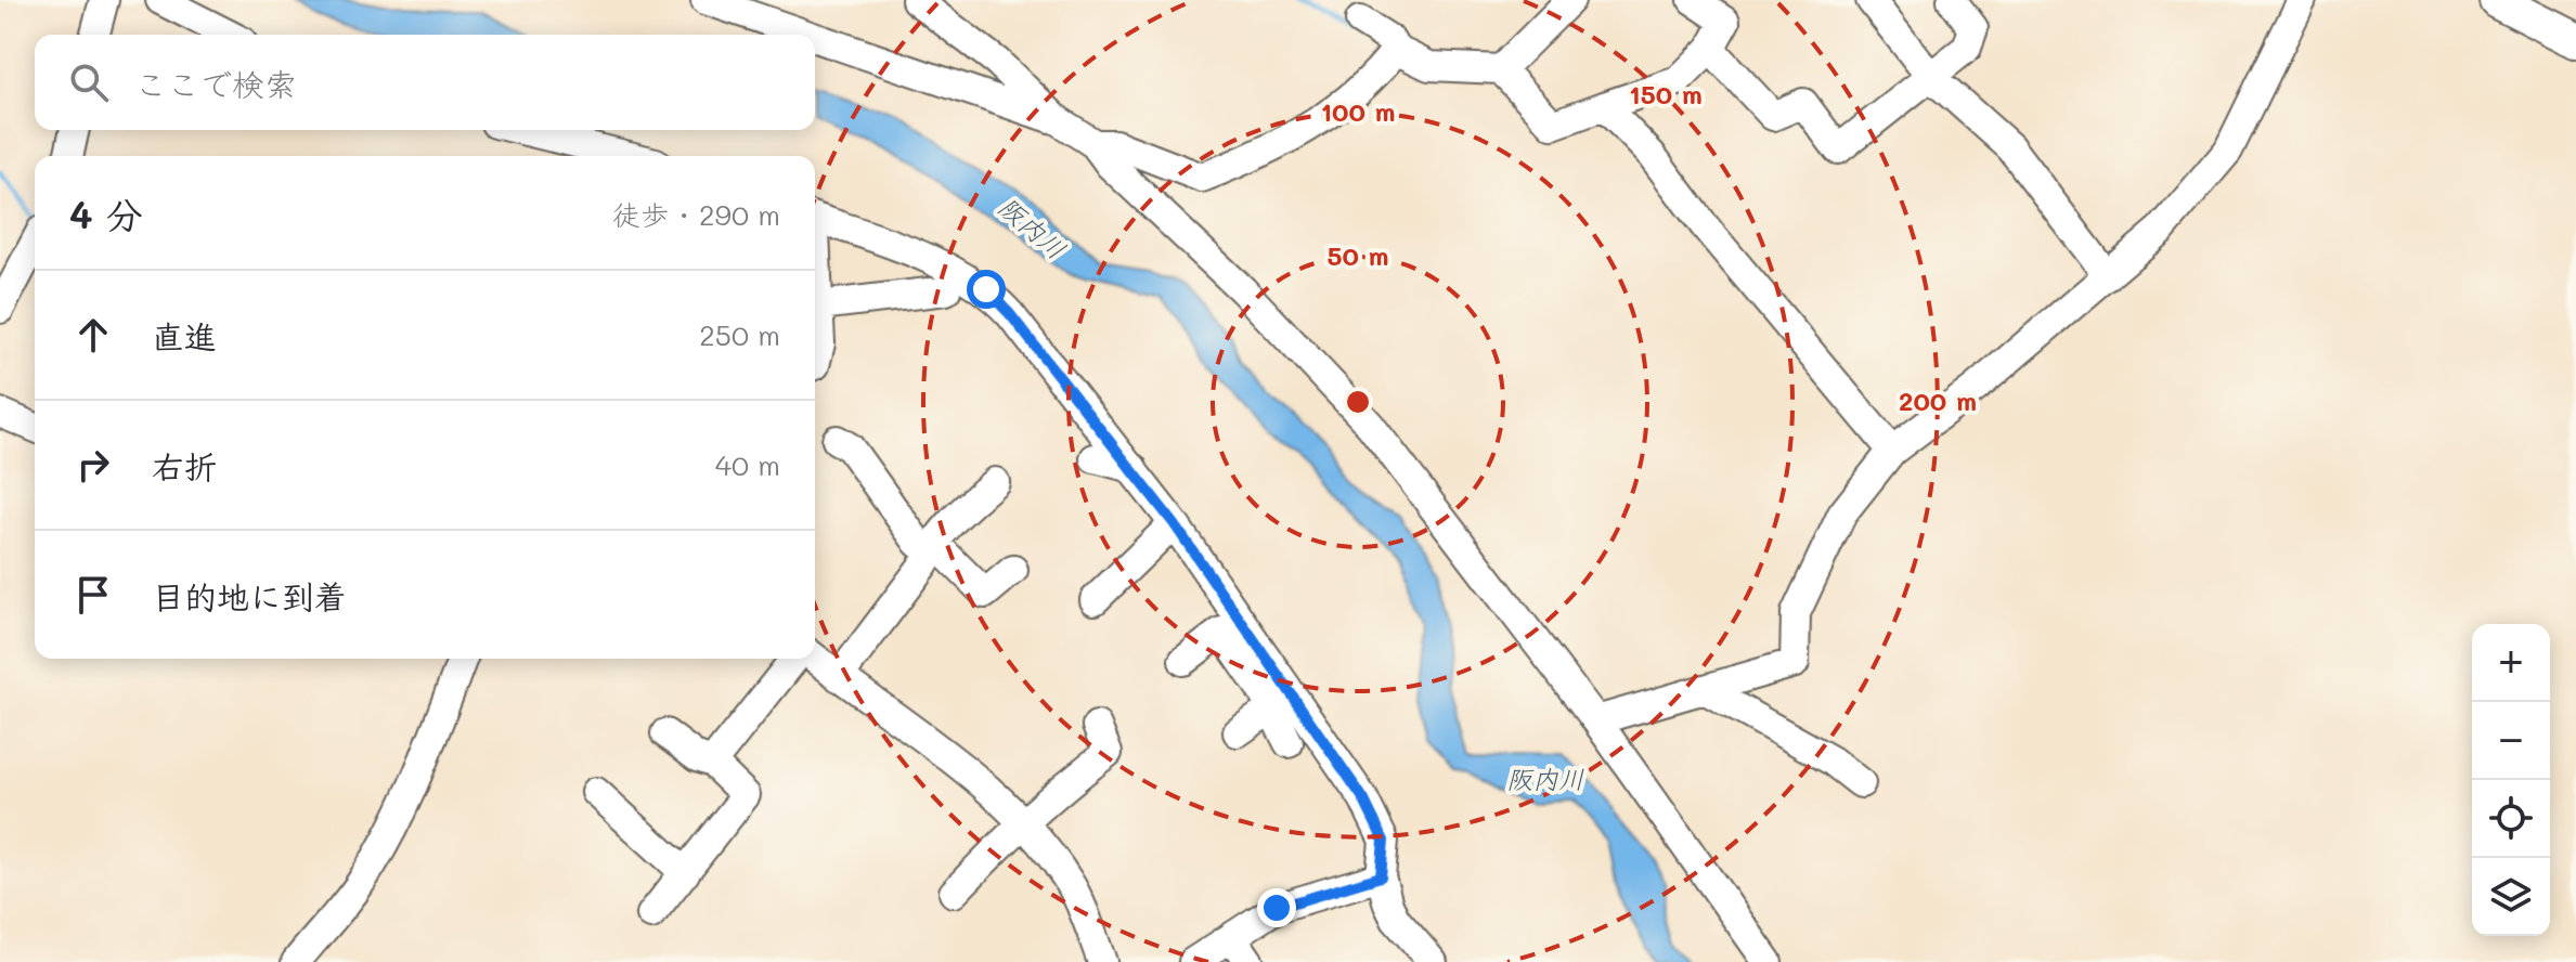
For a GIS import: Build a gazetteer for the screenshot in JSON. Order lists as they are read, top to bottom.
{
  "water": ["阪内川"],
  "page": {
    "search": "ここで検索",
    "heading": ["4 分", "徒歩 · 290 m"],
    "list": [
      ["直進", "250 m"],
      ["右折", "40 m"],
      "目的地に到着"
    ],
    "map_buttons": ["+", "−"]
  },
  "rings": [
    "150 m",
    "100 m",
    "50 m",
    "200 m"
  ]
}
